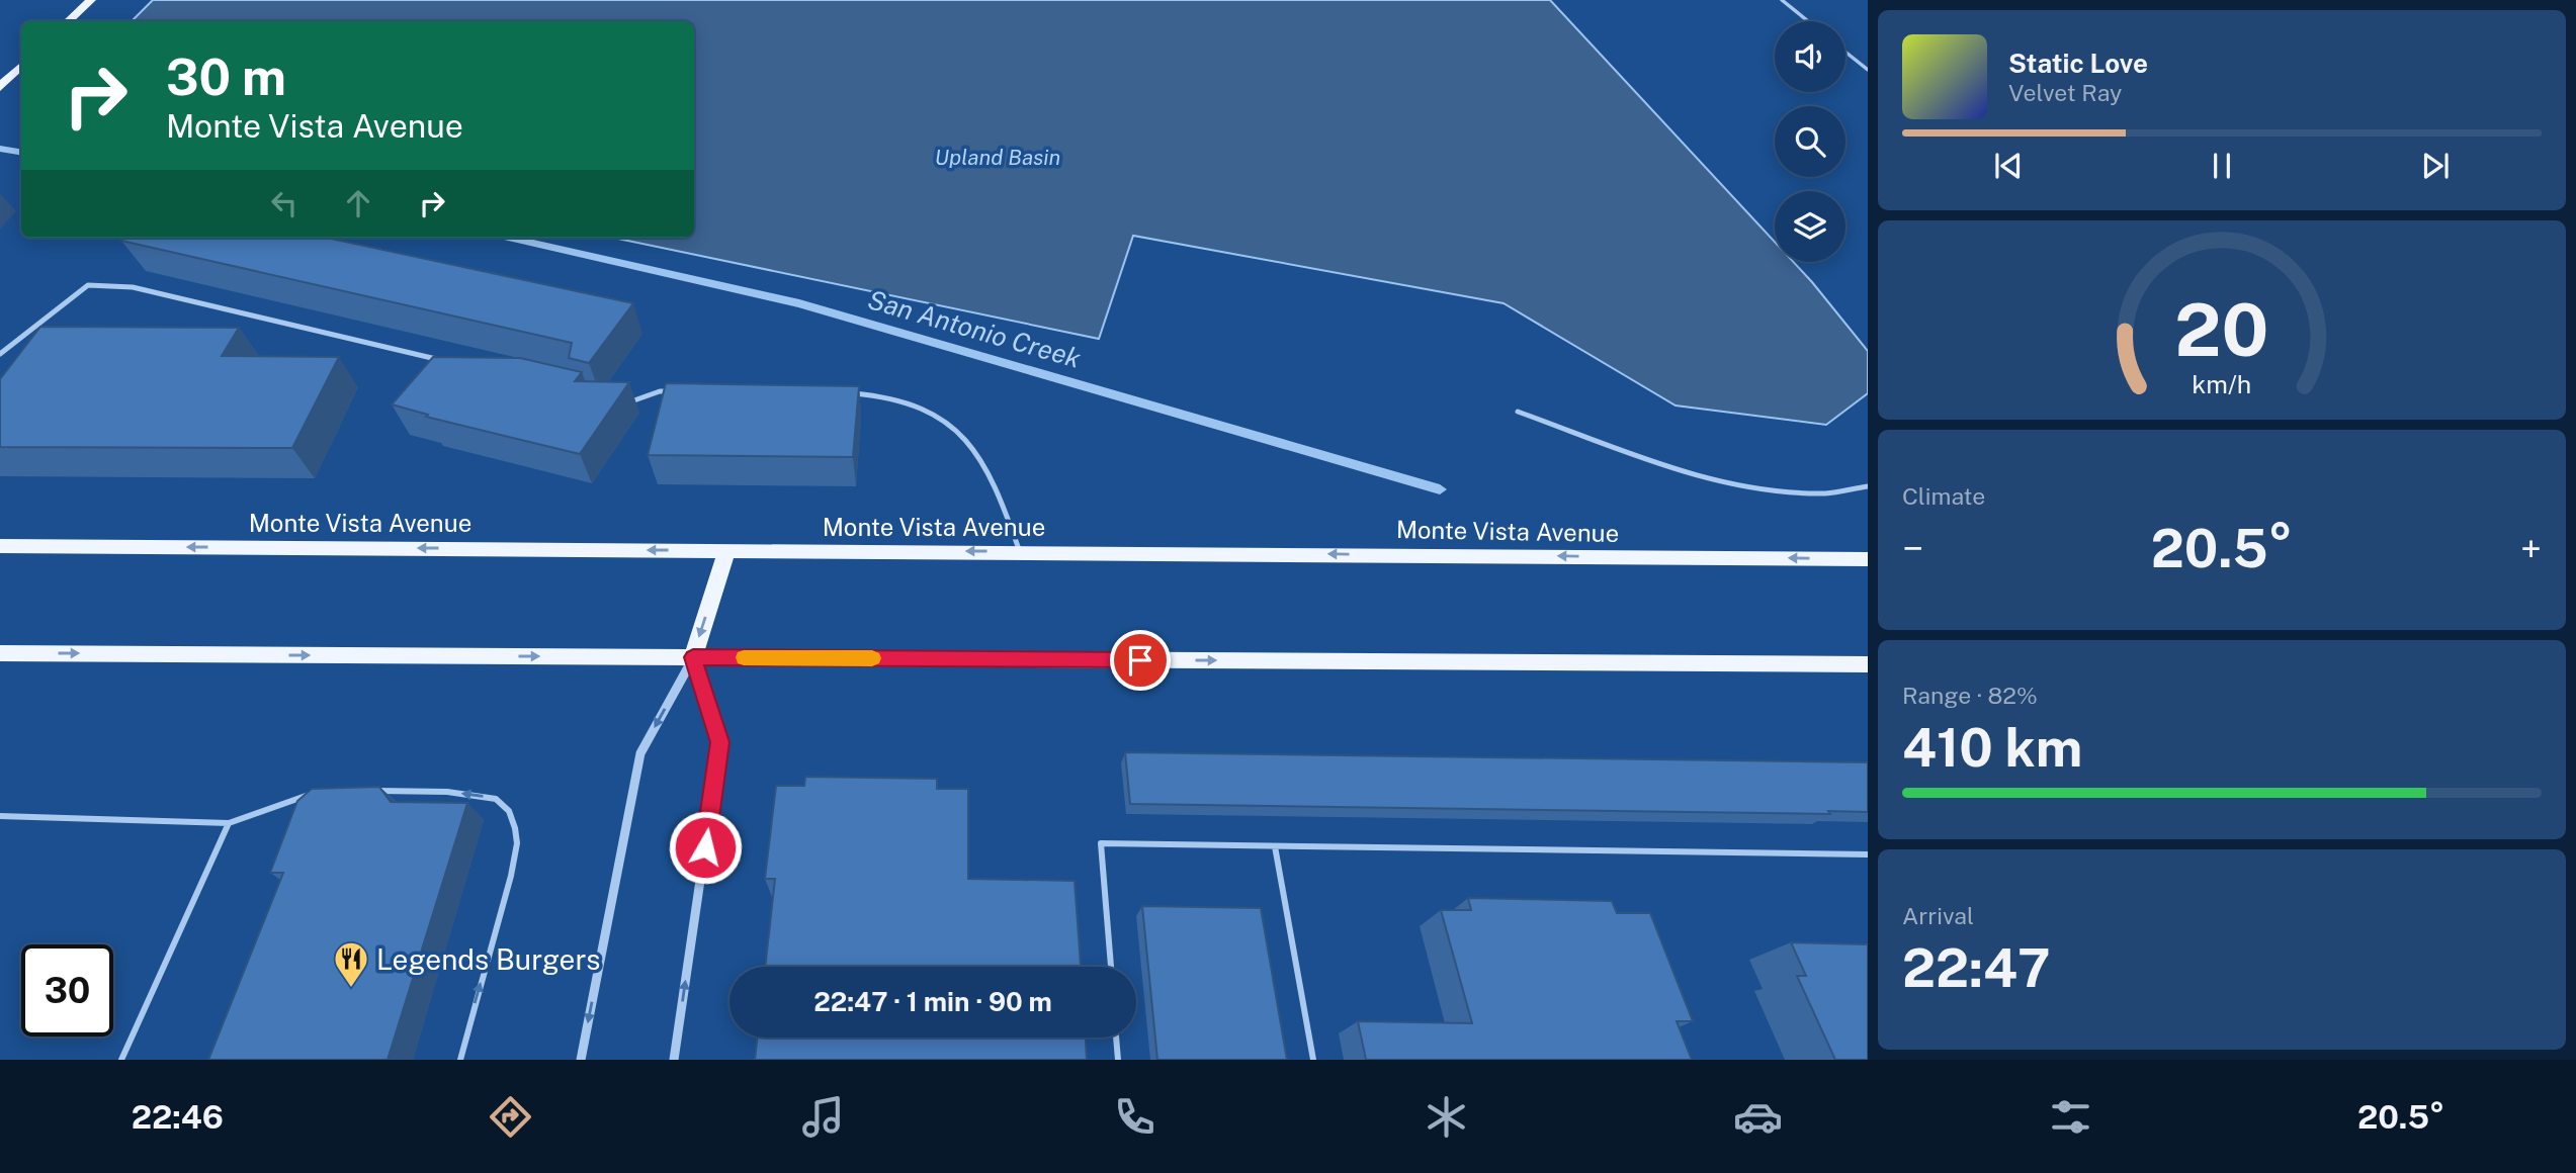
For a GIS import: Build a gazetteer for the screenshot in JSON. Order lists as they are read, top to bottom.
{
  "streets": {
    "main road": ["Monte Vista Avenue"]
  },
  "water": ["Upland Basin", "San Antonio Creek"],
  "places": {
    "restaurant": ["Legends Burgers"]
  },
  "page": {
    "turn": ["30 m", "Monte Vista Avenue"],
    "song": ["Static Love", "Velvet Ray"],
    "tile": [
      "Climate",
      ["Range · 82%", "410 km"],
      ["Arrival", "22:47"]
    ],
    "heat": ["−", "20.5°", "+"],
    "limit": "30",
    "trip": "22:47 · 1 min · 90 m",
    "tabs": ["22:46", "20.5°"],
    "gauge": ["20", "km/h"]
  }
}
